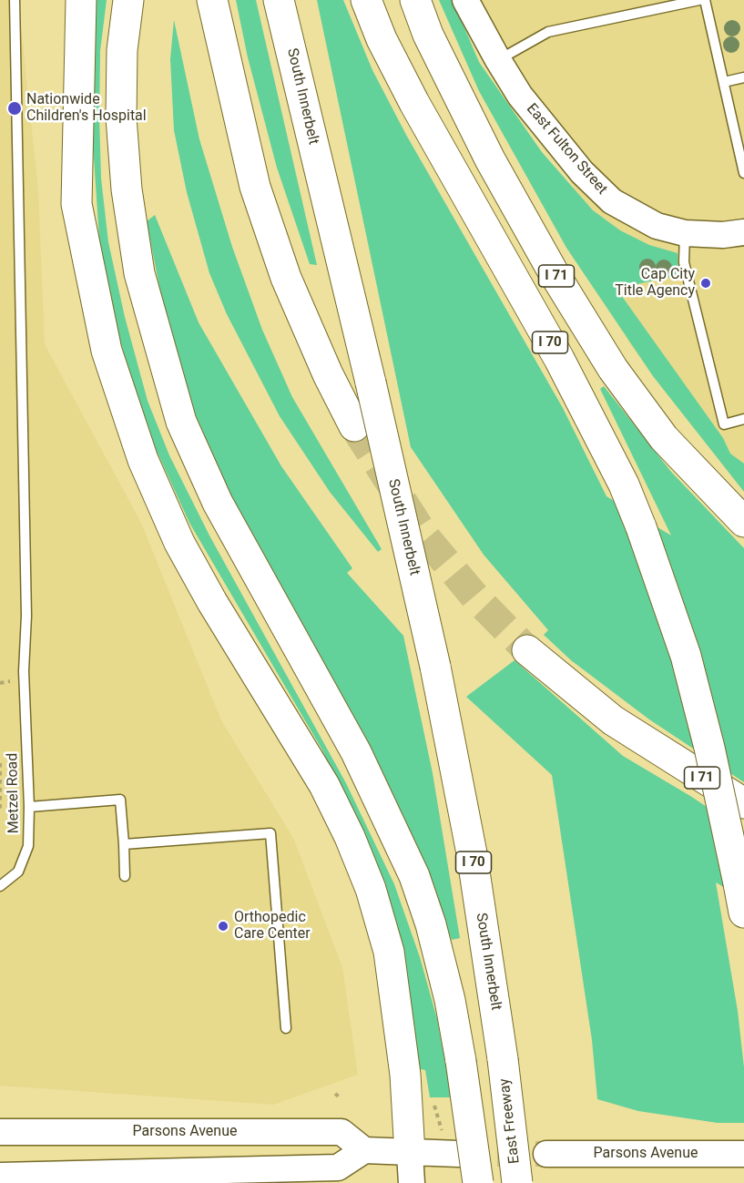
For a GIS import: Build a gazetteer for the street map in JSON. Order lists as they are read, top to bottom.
{
  "streets": {
    "highway": [
      "South Innerbelt",
      "I 71",
      "I 70",
      "East Freeway"
    ],
    "street": ["East Fulton Street", "Parsons Avenue"],
    "lane": ["Metzel Road"]
  },
  "crossings": [
    ["South Innerbelt", "East Freeway"]
  ],
  "places": ["Nationwide Children's Hospital", "Cap City Title Agency", "Orthopedic Care Center"]
}
